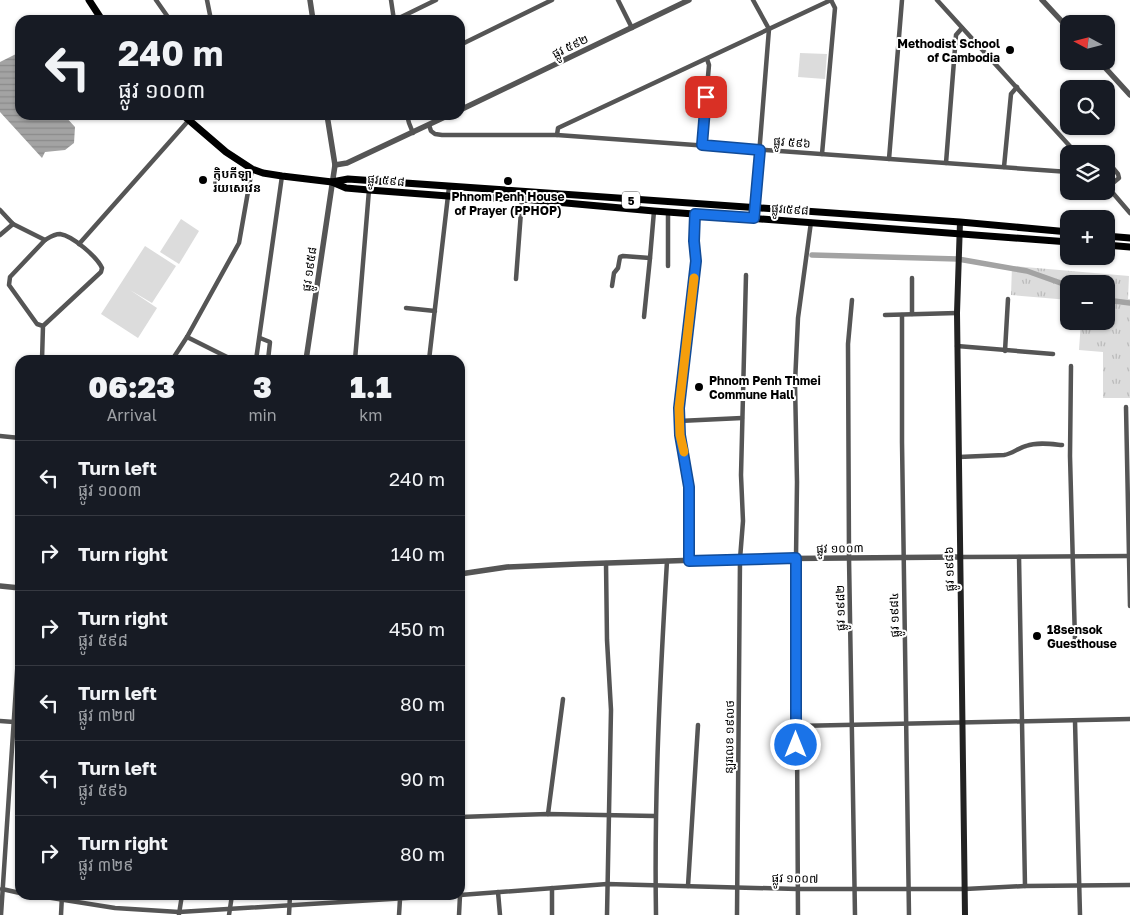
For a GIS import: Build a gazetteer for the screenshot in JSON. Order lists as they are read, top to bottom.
{
  "streets": {
    "main road": ["ផ្លូវ ៥៩៨", "5", "ផ្លូវ ១៩៨៦"],
    "street": [
      "ផ្លូវ ៥៩២",
      "ផ្លូវ ៥៩៦",
      "ផ្លូវ ១៩៥៨",
      "ផ្លូវ ១០០៣",
      "ផ្លូវ ១៩៨២",
      "ផ្លូវ ១៩៨៤",
      "ន្ឡរលេខ ១៩លថ",
      "ផ្លូវ ១០០៧"
    ]
  },
  "crossings": [
    ["ផ្លូវ ៥៩៨", "ផ្លូវ ១៩៥៨"],
    ["ផ្លូវ ៥៩៨", "ផ្លូវ ១៩៨៦"],
    ["ផ្លូវ ១០០៣", "ផ្លូវ ១៩៨៦"],
    ["ផ្លូវ ១០០៣", "ផ្លូវ ១៩៨២"],
    ["ផ្លូវ ១០០៣", "ផ្លូវ ១៩៨៤"],
    ["ផ្លូវ ១០០៣", "ន្ឡរលេខ ១៩លថ"],
    ["ផ្លូវ ១៩៨៦", "ផ្លូវ ១០០៧"],
    ["ផ្លូវ ១៩៨២", "ផ្លូវ ១០០៧"],
    ["ផ្លូវ ១៩៨៤", "ផ្លូវ ១០០៧"],
    ["ន្ឡរលេខ ១៩លថ", "ផ្លូវ ១០០៧"]
  ],
  "places": [
    "Methodist School of Cambodia",
    "ក្លិបកីឡា រ៉យសេវេន",
    "Phnom Penh House of Prayer (PPHOP)",
    "Phnom Penh Thmei Commune Hall",
    "18sensok Guesthouse"
  ],
  "north": "left",
  "page": {
    "map_buttons": ["+", "−"],
    "turn": ["240 m", "ផ្លូវ ១០០៣"],
    "eta": [
      "06:23",
      "Arrival",
      "3",
      "min",
      "1.1",
      "km"
    ],
    "list": [
      {
        "name": "Turn left",
        "note": "ផ្លូវ ១០០៣",
        "value": "240 m"
      },
      {
        "name": "Turn right",
        "value": "140 m"
      },
      {
        "name": "Turn right",
        "note": "ផ្លូវ ៥៩៨",
        "value": "450 m"
      },
      {
        "name": "Turn left",
        "note": "ផ្លូវ ៣២៧",
        "value": "80 m"
      },
      {
        "name": "Turn left",
        "note": "ផ្លូវ ៥៩៦",
        "value": "90 m"
      },
      {
        "name": "Turn right",
        "note": "ផ្លូវ ៣២៩",
        "value": "80 m"
      }
    ]
  }
}
